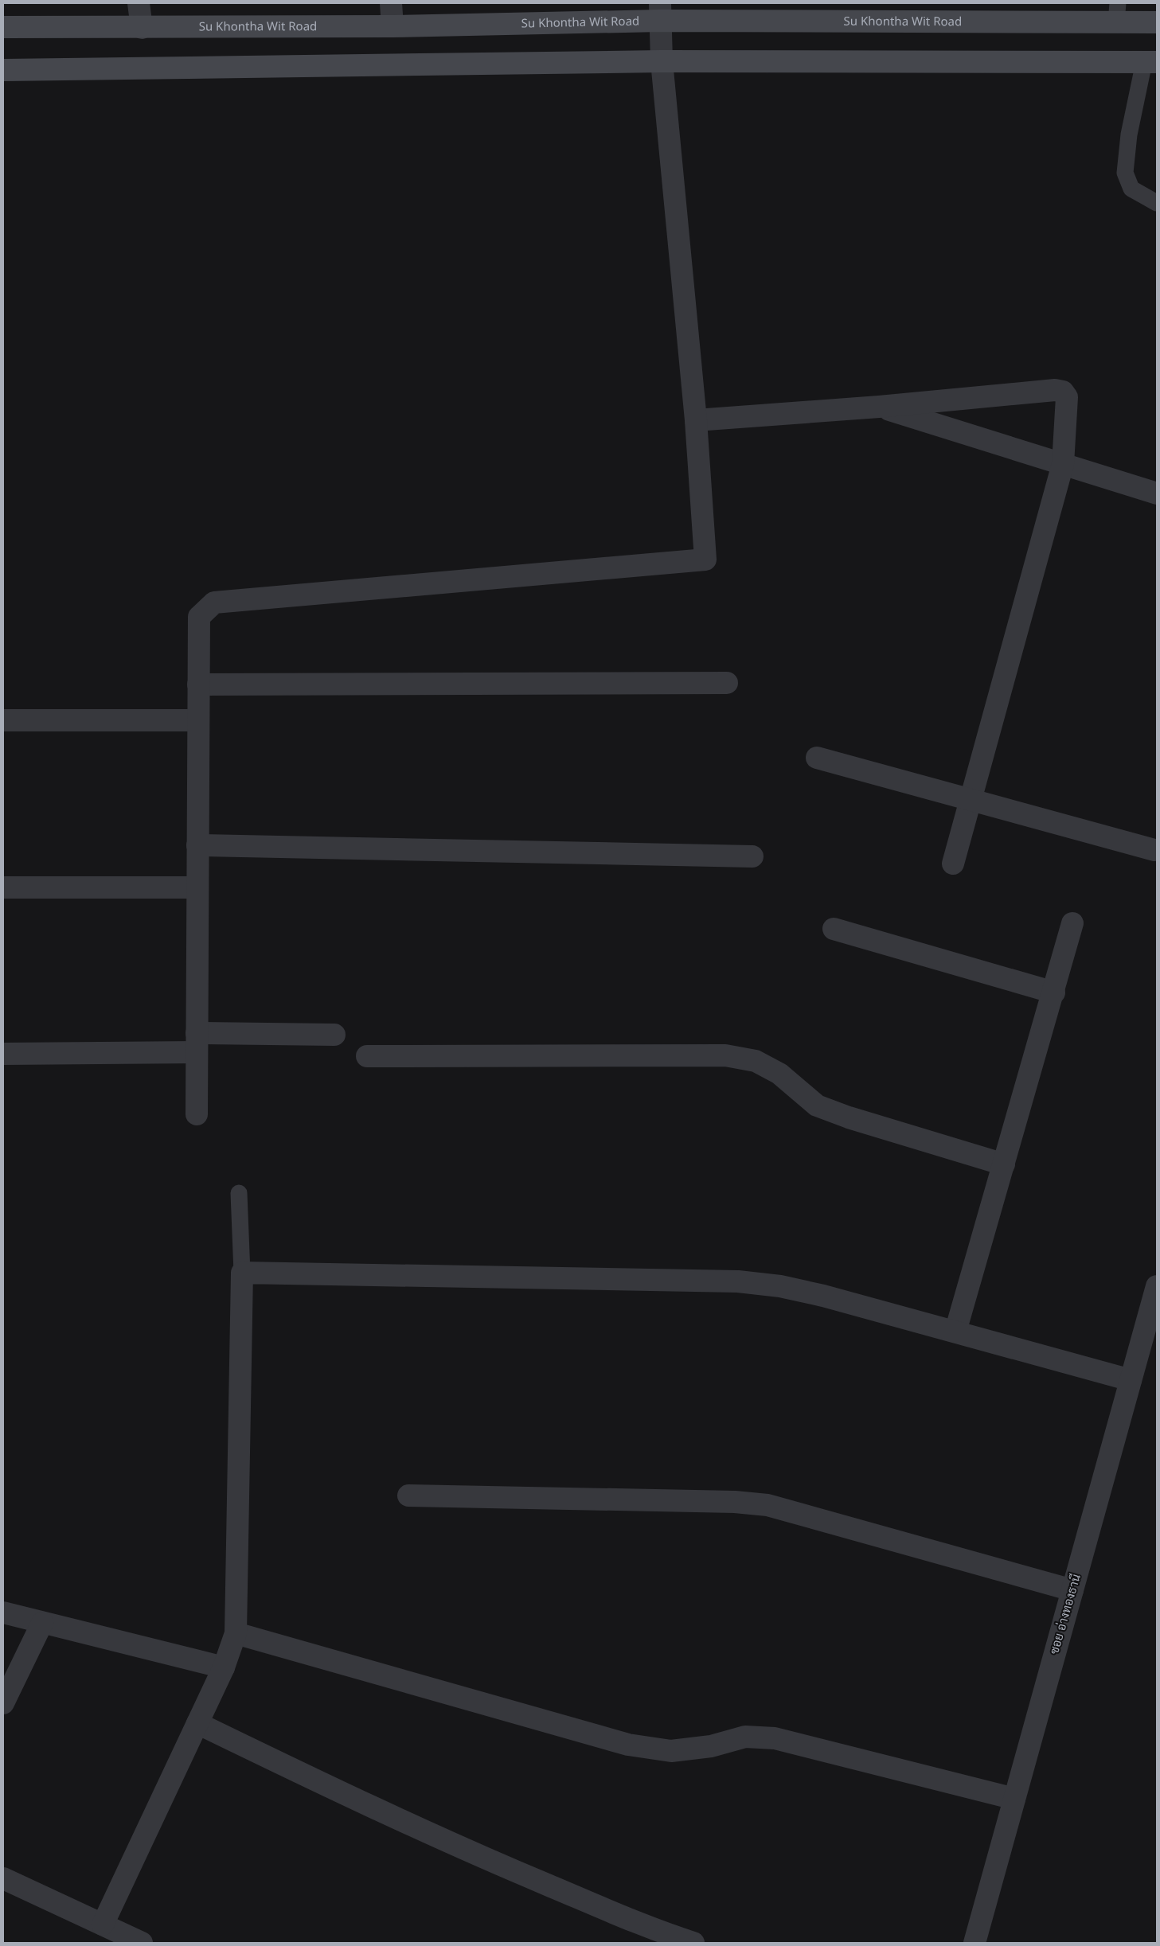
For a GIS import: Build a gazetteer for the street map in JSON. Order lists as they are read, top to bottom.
{
  "streets": {
    "main road": ["Su Khontha Wit Road"],
    "street": ["ซอย อ่างทองธานี"]
  }
}
